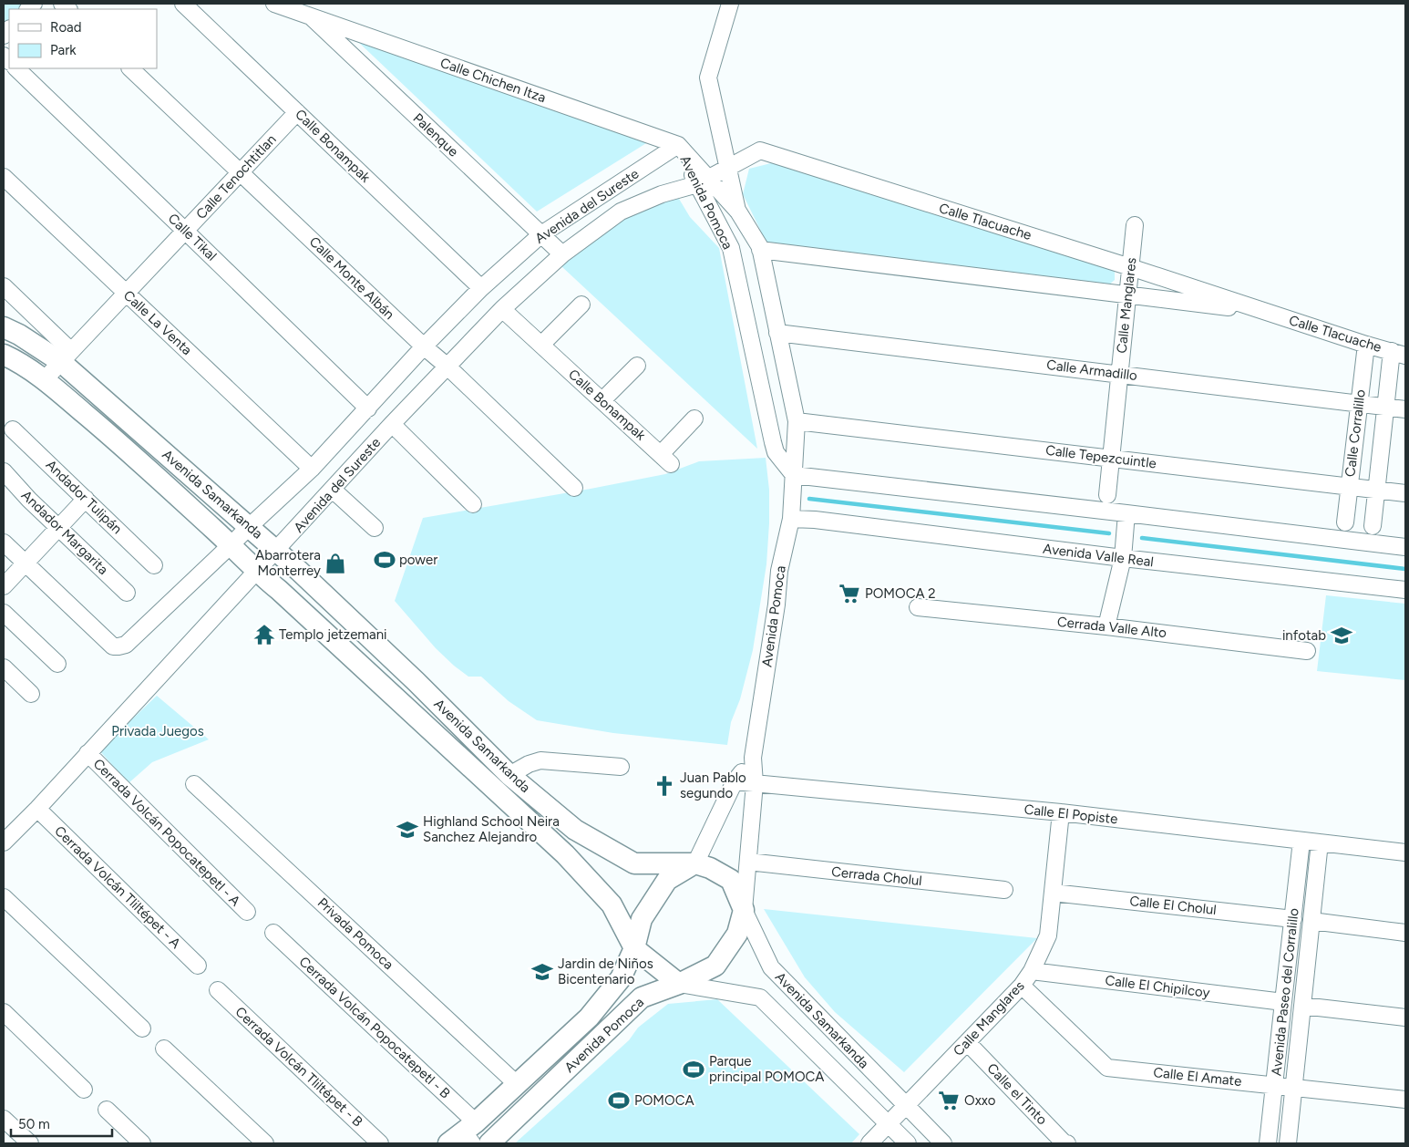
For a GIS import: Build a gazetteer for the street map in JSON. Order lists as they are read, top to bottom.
{
  "streets": {
    "main road": ["Avenida Pomoca", "Avenida Samarkanda"],
    "street": [
      "Calle Chichen Itza",
      "Palenque",
      "Calle Bonampak",
      "Calle Tenochtitlan",
      "Avenida del Sureste",
      "Calle Tlacuache",
      "Calle Tikal",
      "Calle Monte Albán",
      "Calle Manglares",
      "Calle La Venta",
      "Calle Armadillo",
      "Calle Corralillo",
      "Calle Tepezcuintle",
      "Andador Tulipán",
      "Andador Margarita",
      "Avenida Valle Real",
      "Cerrada Valle Alto",
      "Calle El Popiste",
      "Cerrada Volcán Popocatepetl - A",
      "Cerrada Cholul",
      "Cerrada Volcán Tliltépet - A",
      "Calle El Cholul",
      "Privada Pomoca",
      "Calle El Chipilcoy",
      "Avenida Paseo del Corralillo",
      "Cerrada Volcán Popocatepetl - B",
      "Cerrada Volcán Tliltépet - B",
      "Calle El Amate",
      "Calle el Tinto"
    ]
  },
  "crossings": [
    ["Calle Chichen Itza", "Palenque"],
    ["Calle Chichen Itza", "Avenida Pomoca"],
    ["Calle Chichen Itza", "Avenida del Sureste"],
    ["Palenque", "Avenida del Sureste"],
    ["Calle Bonampak", "Calle Tenochtitlan"],
    ["Calle Bonampak", "Avenida del Sureste"],
    ["Calle Tenochtitlan", "Calle Tikal"],
    ["Calle Tenochtitlan", "Calle Monte Albán"],
    ["Calle Tenochtitlan", "Calle La Venta"],
    ["Calle Tenochtitlan", "Avenida Samarkanda"],
    ["Avenida Pomoca", "Avenida del Sureste"],
    ["Avenida Pomoca", "Calle Tlacuache"],
    ["Avenida Pomoca", "Calle Armadillo"],
    ["Avenida Pomoca", "Calle Tepezcuintle"],
    ["Avenida Pomoca", "Avenida Samarkanda"],
    ["Avenida Pomoca", "Avenida Valle Real"],
    ["Avenida Pomoca", "Calle El Popiste"],
    ["Avenida Pomoca", "Cerrada Cholul"],
    ["Avenida Pomoca", "Privada Pomoca"],
    ["Avenida Pomoca", "Cerrada Volcán Popocatepetl - B"],
    ["Avenida del Sureste", "Calle Tlacuache"],
    ["Avenida del Sureste", "Calle Tikal"],
    ["Avenida del Sureste", "Calle Monte Albán"],
    ["Avenida del Sureste", "Calle La Venta"],
    ["Avenida del Sureste", "Avenida Samarkanda"],
    ["Avenida del Sureste", "Cerrada Volcán Popocatepetl - A"],
    ["Avenida del Sureste", "Cerrada Volcán Tliltépet - A"],
    ["Calle Tlacuache", "Calle Manglares"],
    ["Calle Tlacuache", "Calle Corralillo"],
    ["Calle Manglares", "Calle Armadillo"],
    ["Calle Manglares", "Calle Tepezcuintle"],
    ["Calle Manglares", "Avenida Samarkanda"],
    ["Calle Manglares", "Calle El Popiste"],
    ["Calle Manglares", "Calle El Cholul"],
    ["Calle Manglares", "Calle El Chipilcoy"],
    ["Calle Manglares", "Calle El Amate"],
    ["Calle Manglares", "Calle el Tinto"],
    ["Calle Armadillo", "Calle Corralillo"],
    ["Calle Corralillo", "Calle Tepezcuintle"],
    ["Calle El Popiste", "Avenida Paseo del Corralillo"],
    ["Calle El Cholul", "Avenida Paseo del Corralillo"],
    ["Calle El Chipilcoy", "Avenida Paseo del Corralillo"],
    ["Avenida Paseo del Corralillo", "Calle El Amate"]
  ],
  "parks": ["Privada Juegos"],
  "places": {
    "sports": ["power", "Parque principal POMOCA", "POMOCA"],
    "shop": ["Abarrotera Monterrey"],
    "supermarket": ["POMOCA 2", "Oxxo"],
    "temple": ["Templo jetzemani"],
    "school or university": ["infotab", "Highland School Neira Sanchez Alejandro", "Jardin de Niños Bicentenario"],
    "church": ["Juan Pablo segundo"]
  },
  "legend": ["Road", "Park"],
  "scale_bar": "50 m"
}
